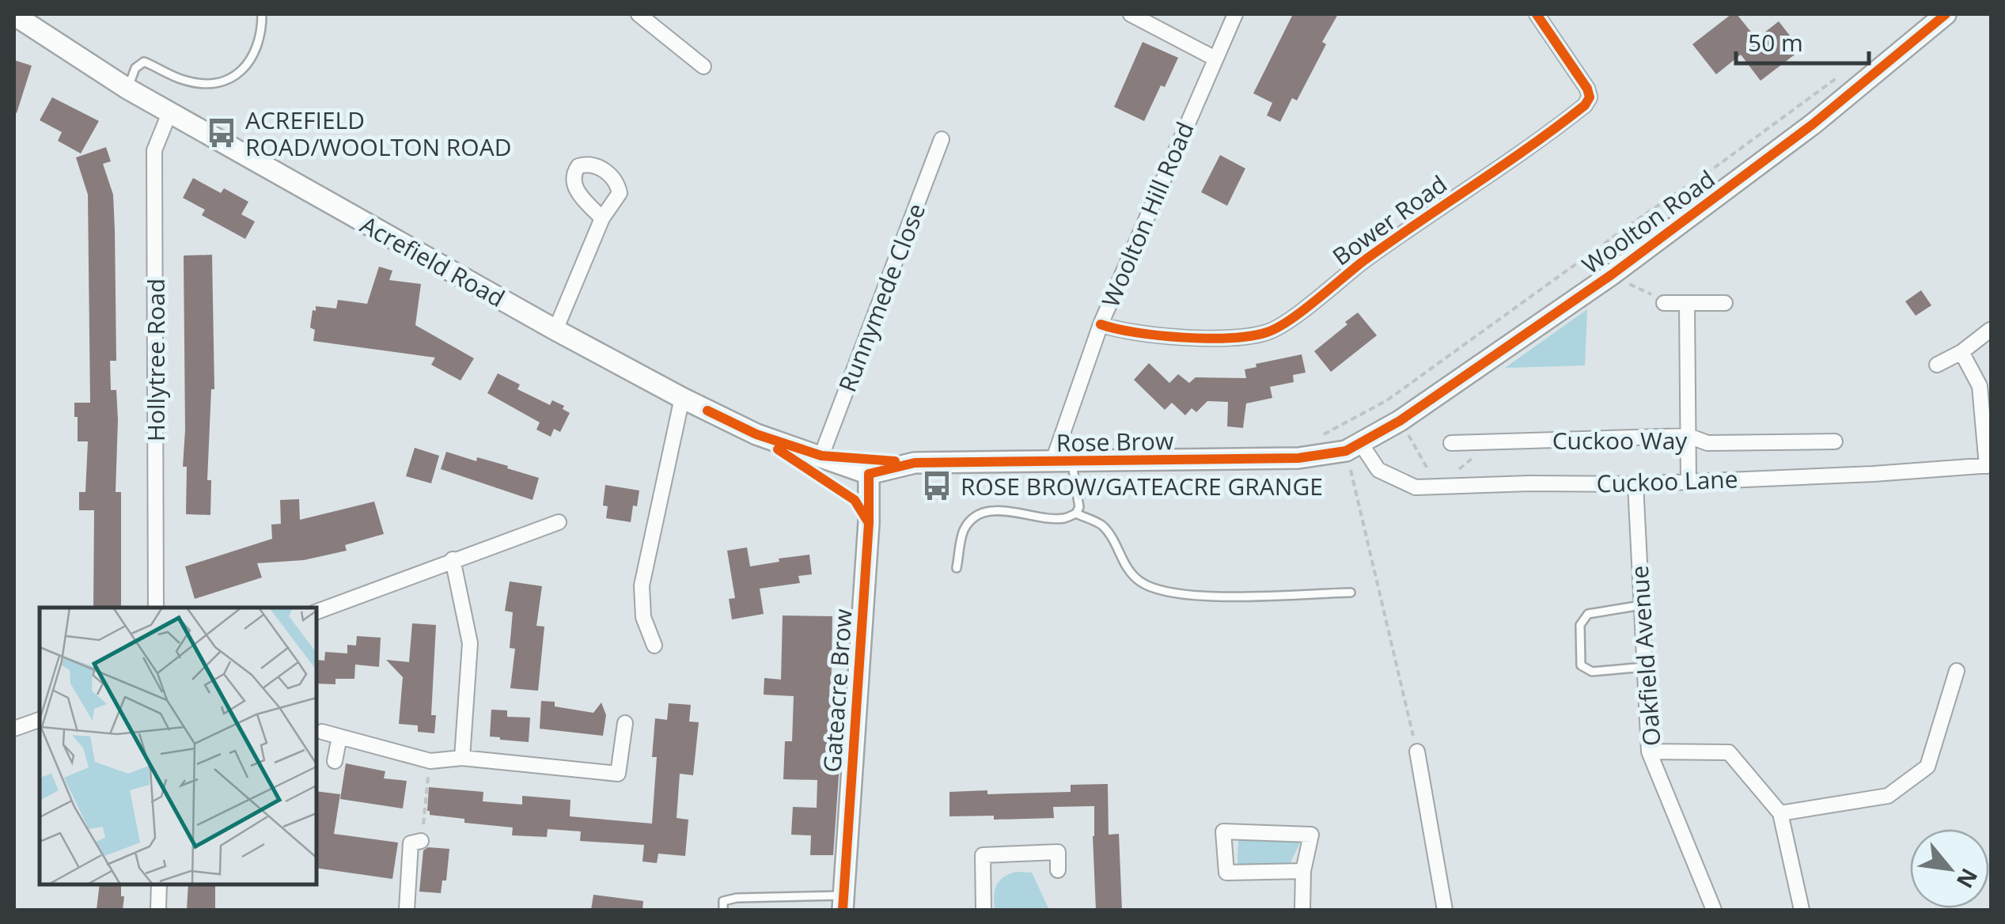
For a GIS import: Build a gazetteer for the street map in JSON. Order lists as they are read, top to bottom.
{
  "streets": {
    "main road": [
      "Woolton Road",
      "Acrefield Road",
      "Rose Brow",
      "Gateacre Brow"
    ],
    "street": [
      "Woolton Hill Road",
      "Bower Road",
      "Runnymede Close",
      "Hollytree Road",
      "Cuckoo Way",
      "Cuckoo Lane",
      "Oakfield Avenue"
    ]
  },
  "crossings": [
    ["Woolton Hill Road", "Bower Road"],
    ["Woolton Hill Road", "Rose Brow"],
    ["Woolton Road", "Rose Brow"],
    ["Woolton Road", "Cuckoo Lane"],
    ["Acrefield Road", "Runnymede Close"],
    ["Acrefield Road", "Hollytree Road"],
    ["Acrefield Road", "Rose Brow"],
    ["Acrefield Road", "Gateacre Brow"],
    ["Rose Brow", "Cuckoo Lane"],
    ["Rose Brow", "Gateacre Brow"],
    ["Cuckoo Lane", "Oakfield Avenue"]
  ],
  "places": {
    "bus stop": ["ACREFIELD ROAD/WOOLTON ROAD", "ROSE BROW/GATEACRE GRANGE"]
  },
  "scale_bar": "50 m",
  "north": "bottom right"
}
